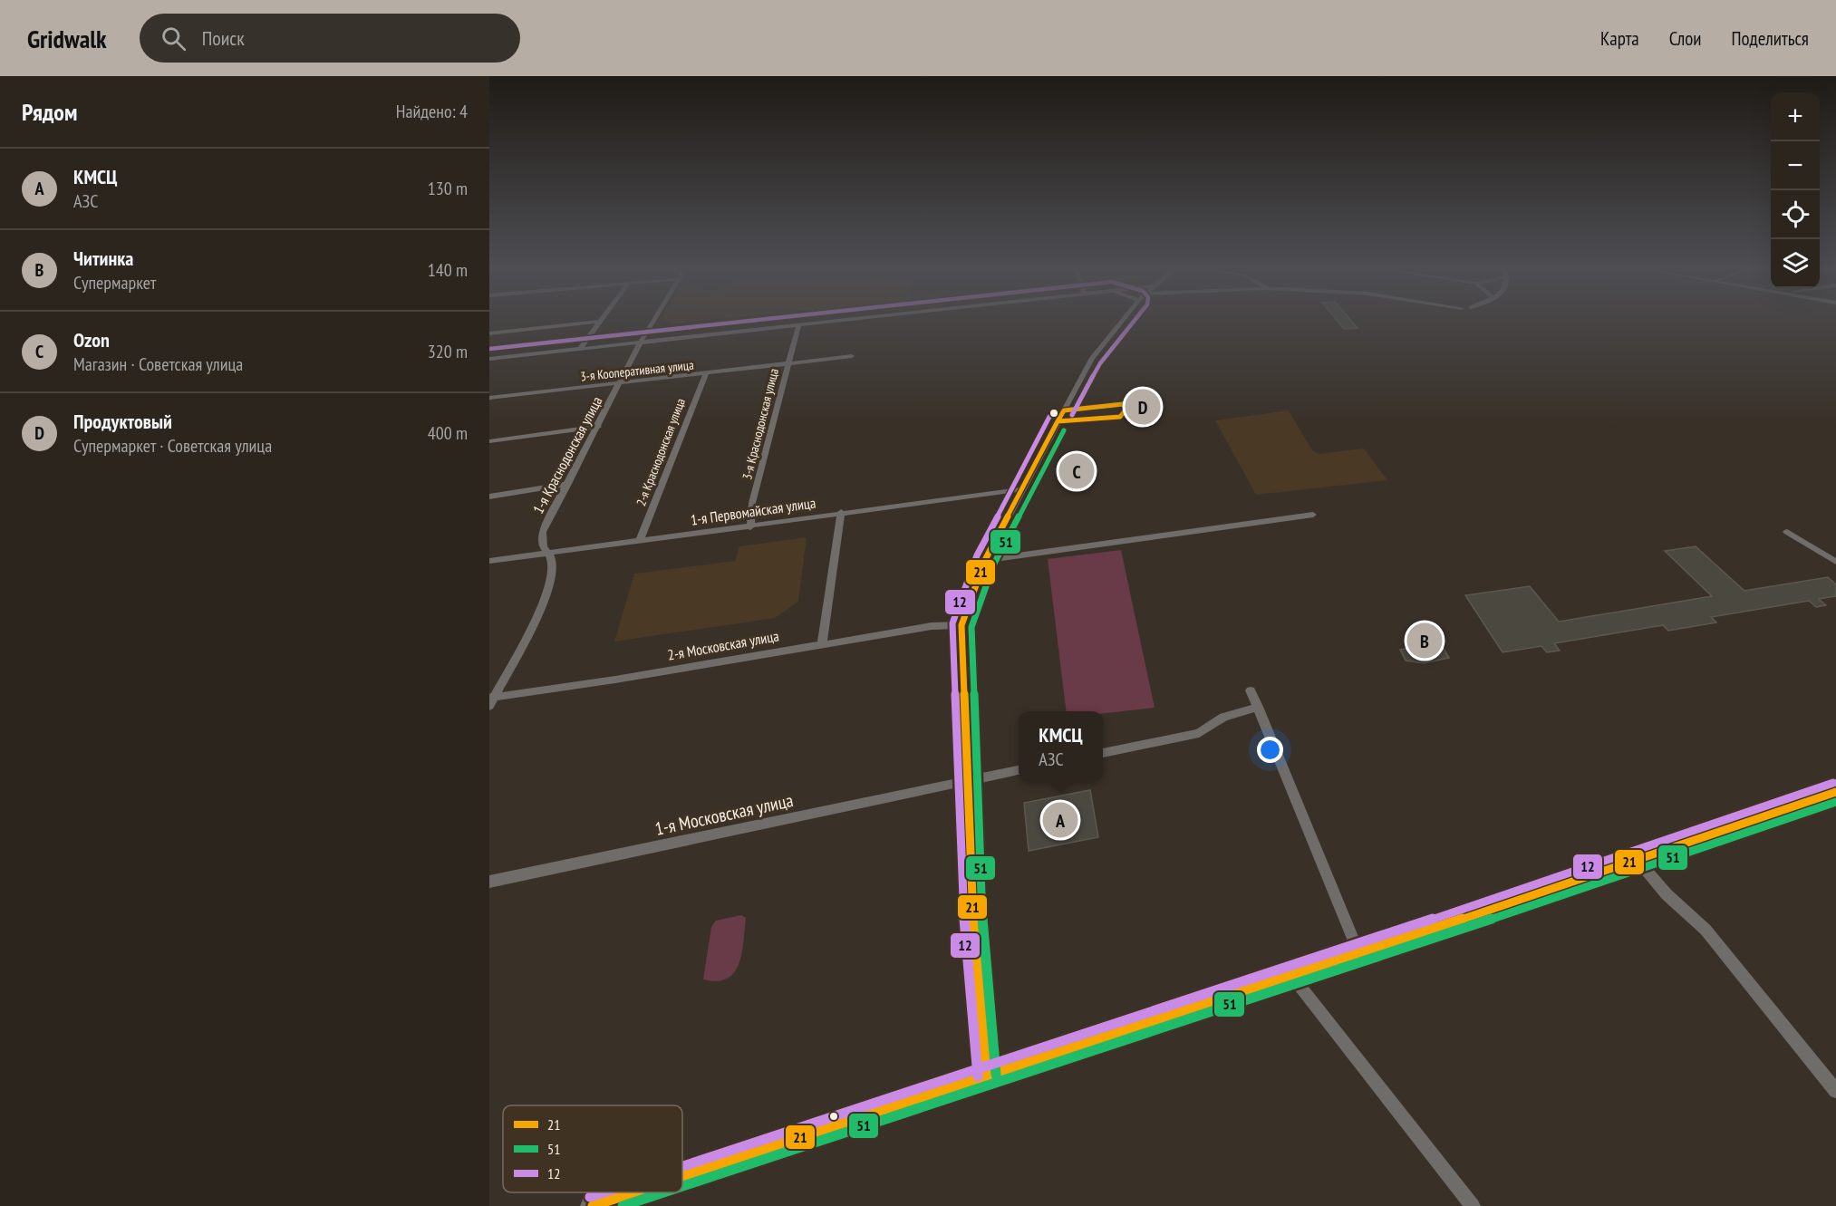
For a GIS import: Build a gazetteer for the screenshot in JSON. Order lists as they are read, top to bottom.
{
  "streets": {
    "street": [
      "3-я Кооперативная улица",
      "3-я Краснодонская улица",
      "2-я Краснодонская улица",
      "1-я Краснодонская улица",
      "1-я Первомайская улица",
      "2-я Московская улица",
      "1-я Московская улица"
    ]
  },
  "crossings": [
    ["3-я Кооперативная улица", "3-я Краснодонская улица"],
    ["3-я Кооперативная улица", "2-я Краснодонская улица"],
    ["3-я Кооперативная улица", "1-я Краснодонская улица"],
    ["3-я Краснодонская улица", "1-я Первомайская улица"],
    ["2-я Краснодонская улица", "1-я Первомайская улица"],
    ["1-я Краснодонская улица", "1-я Первомайская улица"],
    ["1-я Краснодонская улица", "2-я Московская улица"]
  ],
  "lines": ["transit line 12", "transit line 21", "transit line 51"],
  "legend": ["21", "51", "12"],
  "page": {
    "header": "Gridwalk",
    "search": "Поиск",
    "nav": ["Карта", "Слои", "Поделиться"],
    "heading": ["Рядом", "Найдено: 4"],
    "map_buttons": ["+", "−"],
    "list": [
      {
        "mark": "A",
        "name": "КМСЦ",
        "note": "АЗС",
        "value": "130 m"
      },
      {
        "mark": "B",
        "name": "Читинка",
        "note": "Супермаркет",
        "value": "140 m"
      },
      {
        "mark": "C",
        "name": "Ozon",
        "note": "Магазин · Советская улица",
        "value": "320 m"
      },
      {
        "mark": "D",
        "name": "Продуктовый",
        "note": "Супермаркет · Советская улица",
        "value": "400 m"
      }
    ],
    "pins": [
      "D",
      "C",
      "B",
      "A"
    ],
    "popup": ["КМСЦ", "АЗС"]
  }
}
